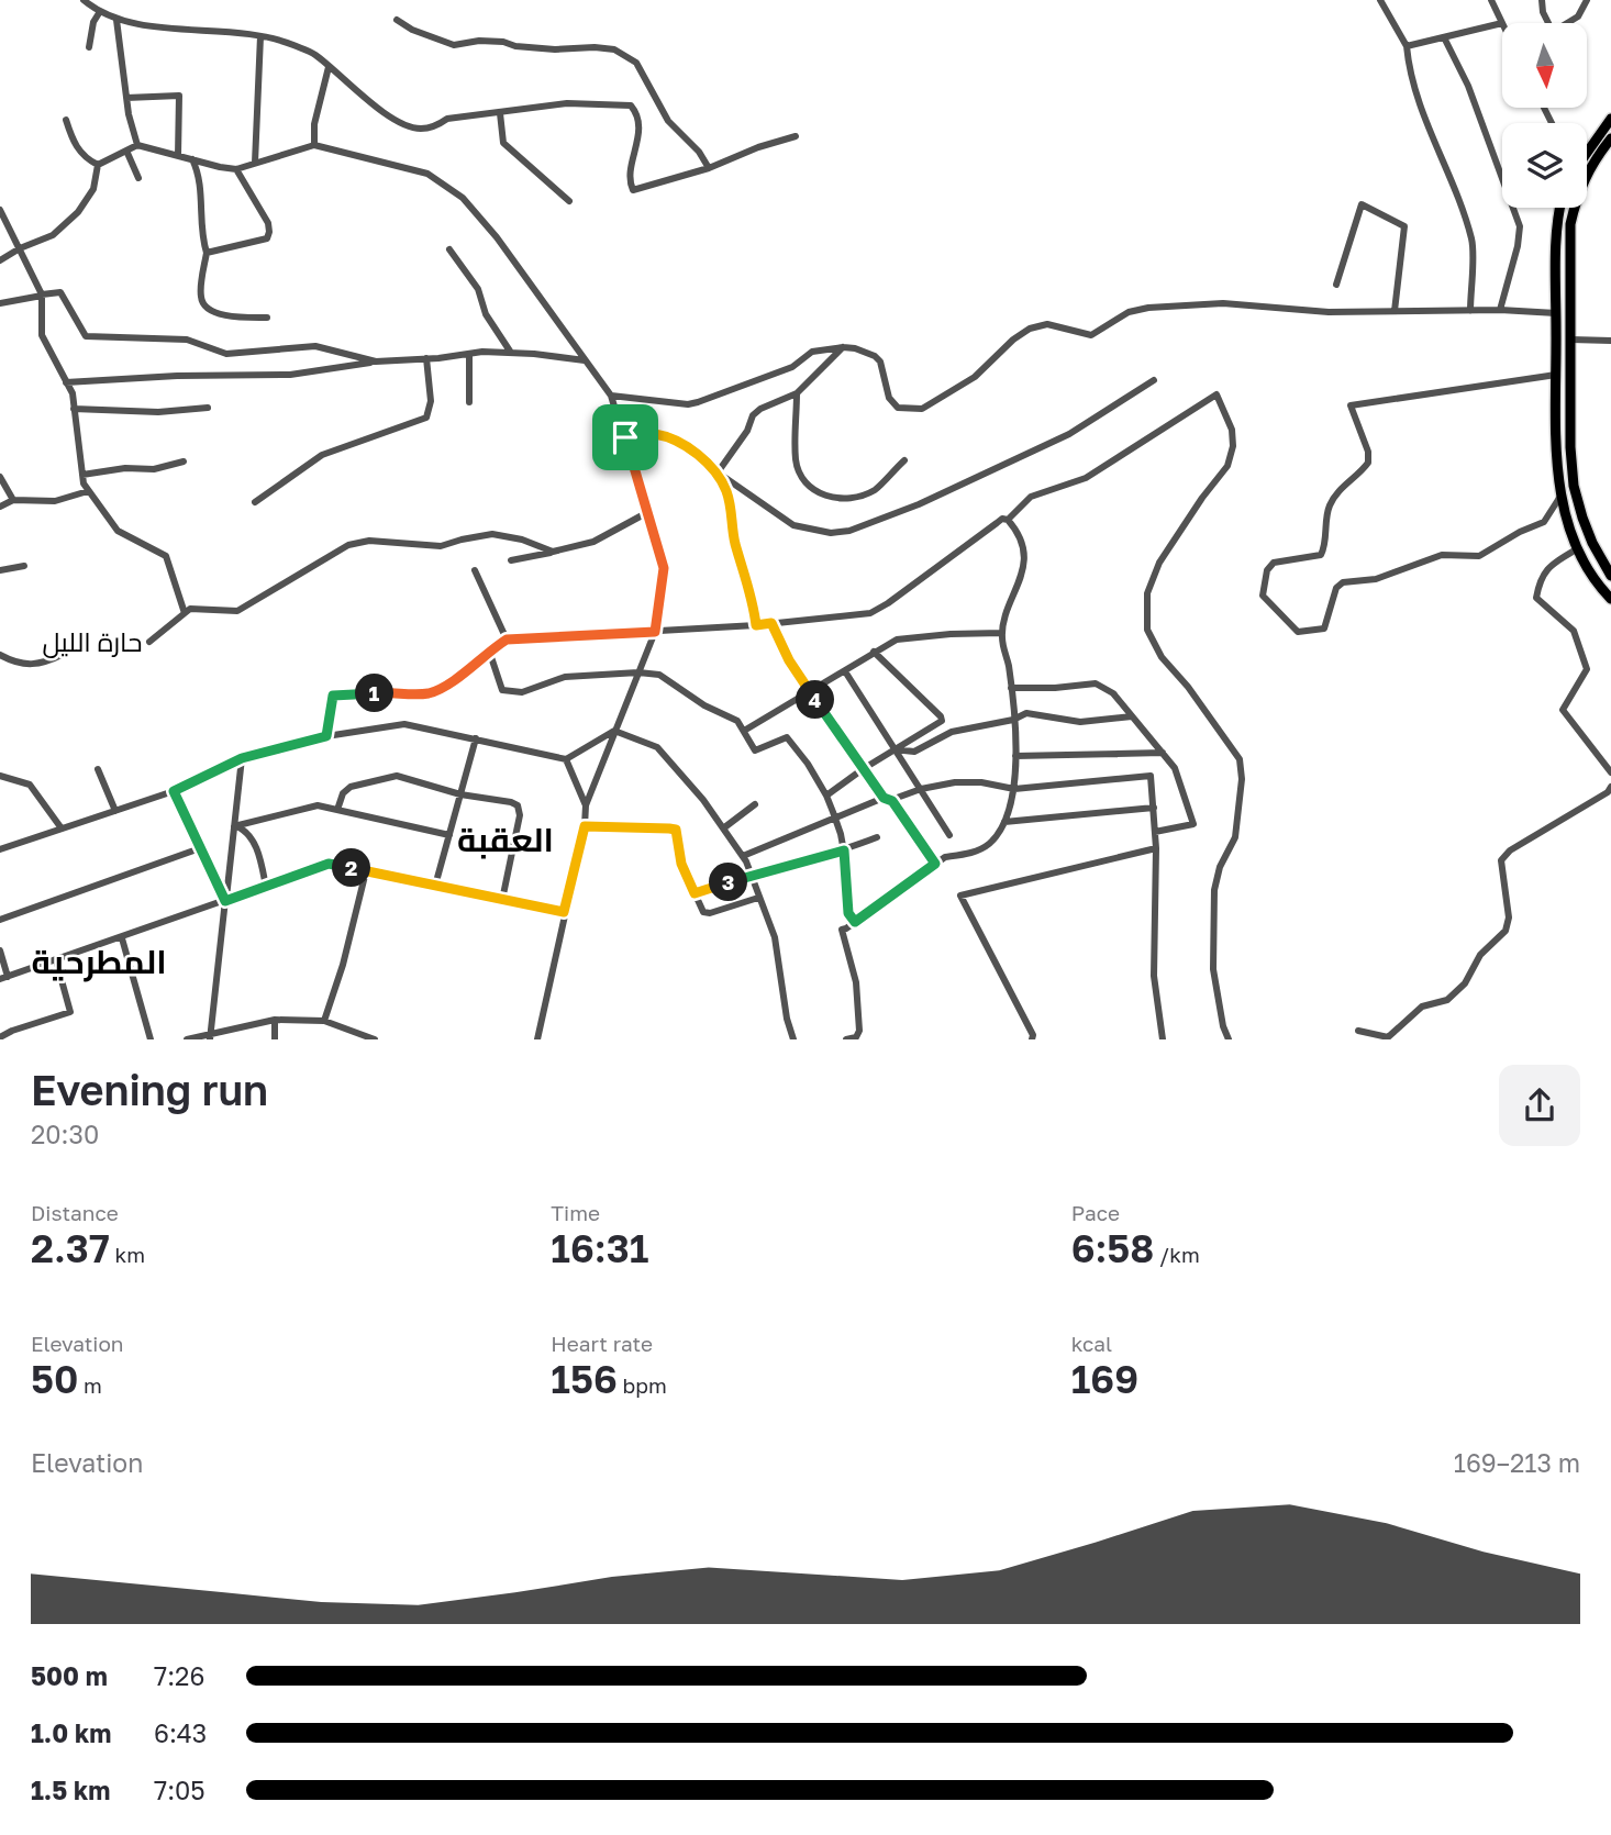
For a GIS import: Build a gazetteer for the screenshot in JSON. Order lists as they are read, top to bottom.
{
  "districts": ["حارة الليل", "العقبة", "المطرحية"],
  "north": "bottom",
  "page": {
    "pins": [
      "1",
      "4",
      "2",
      "3"
    ],
    "heading": ["Evening run", "20:30"],
    "stats": [
      ["Distance", "2.37 km"],
      ["Time", "16:31"],
      ["Pace", "6:58 /km"],
      ["Elevation", "50 m"],
      ["Heart rate", "156 bpm"],
      ["kcal", "169"]
    ],
    "chart": ["Elevation", "169–213 m"],
    "list": [
      {
        "name": "500 m",
        "note": "7:26"
      },
      {
        "name": "1.0 km",
        "note": "6:43"
      },
      {
        "name": "1.5 km",
        "note": "7:05"
      }
    ]
  }
}
